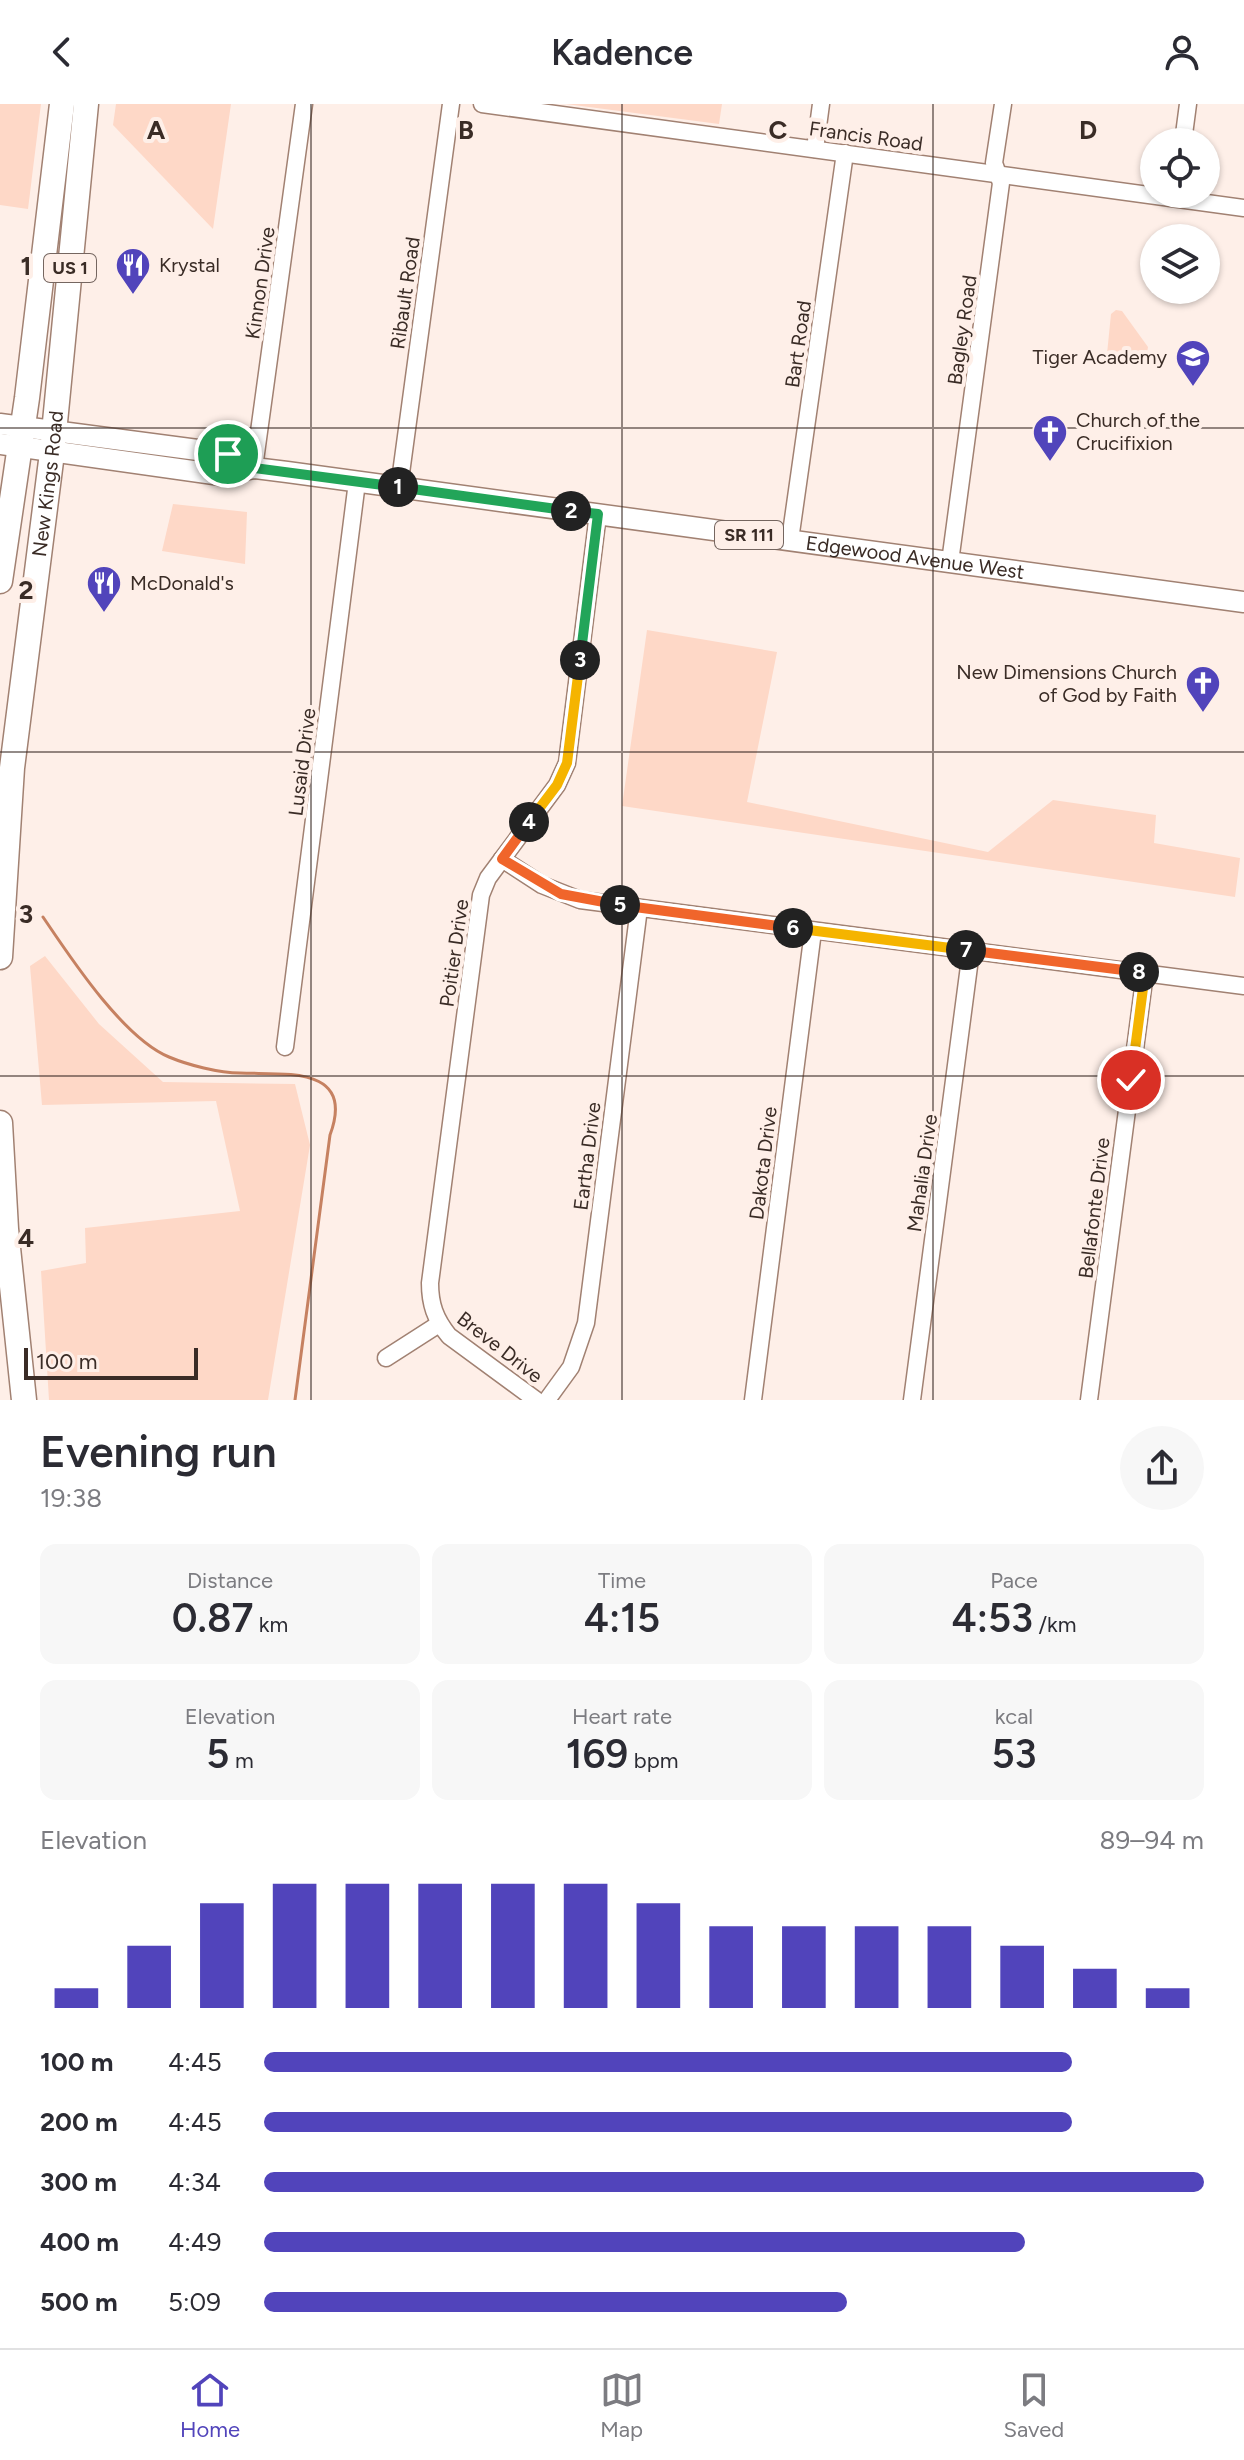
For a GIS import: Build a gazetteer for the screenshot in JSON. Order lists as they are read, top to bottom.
{
  "streets": {
    "highway": ["US 1", "New Kings Road"],
    "main road": ["SR 111", "Edgewood Avenue West"],
    "street": [
      "Francis Road",
      "Kinnon Drive",
      "Ribault Road",
      "Bagley Road",
      "Bart Road",
      "Lusaid Drive",
      "Poitier Drive",
      "Eartha Drive",
      "Dakota Drive",
      "Mahalia Drive",
      "Bellafonte Drive",
      "Breve Drive"
    ]
  },
  "crossings": [
    ["Francis Road", "Bagley Road"],
    ["Francis Road", "Bart Road"],
    ["Kinnon Drive", "Edgewood Avenue West"],
    ["Ribault Road", "Edgewood Avenue West"],
    ["Bagley Road", "Edgewood Avenue West"],
    ["Bart Road", "Edgewood Avenue West"],
    ["New Kings Road", "SR 111"],
    ["New Kings Road", "Edgewood Avenue West"],
    ["SR 111", "Edgewood Avenue West"],
    ["Edgewood Avenue West", "Lusaid Drive"],
    ["Edgewood Avenue West", "Poitier Drive"],
    ["Poitier Drive", "Breve Drive"]
  ],
  "places": {
    "restaurant": ["Krystal", "McDonald's"],
    "school or university": ["Tiger Academy"],
    "church": ["Church of the Crucifixion", "New Dimensions Church of God by Faith"]
  },
  "scale_bar": "100 m",
  "page": {
    "header": "Kadence",
    "pins": [
      "1",
      "2",
      "3",
      "4",
      "5",
      "6",
      "7",
      "8"
    ],
    "scale": "100 m",
    "heading": ["Evening run", "19:38"],
    "stats": [
      ["Distance", "0.87 km"],
      ["Time", "4:15"],
      ["Pace", "4:53 /km"],
      ["Elevation", "5 m"],
      ["Heart rate", "169 bpm"],
      ["kcal", "53"]
    ],
    "chart": ["Elevation", "89–94 m"],
    "list": [
      {
        "name": "100 m",
        "note": "4:45"
      },
      {
        "name": "200 m",
        "note": "4:45"
      },
      {
        "name": "300 m",
        "note": "4:34"
      },
      {
        "name": "400 m",
        "note": "4:49"
      },
      {
        "name": "500 m",
        "note": "5:09"
      }
    ],
    "tabs": ["Home", "Map", "Saved"]
  },
  "grid": {
    "columns": [
      "A",
      "B",
      "C",
      "D"
    ],
    "rows": [
      "1",
      "2",
      "3",
      "4"
    ]
  }
}
